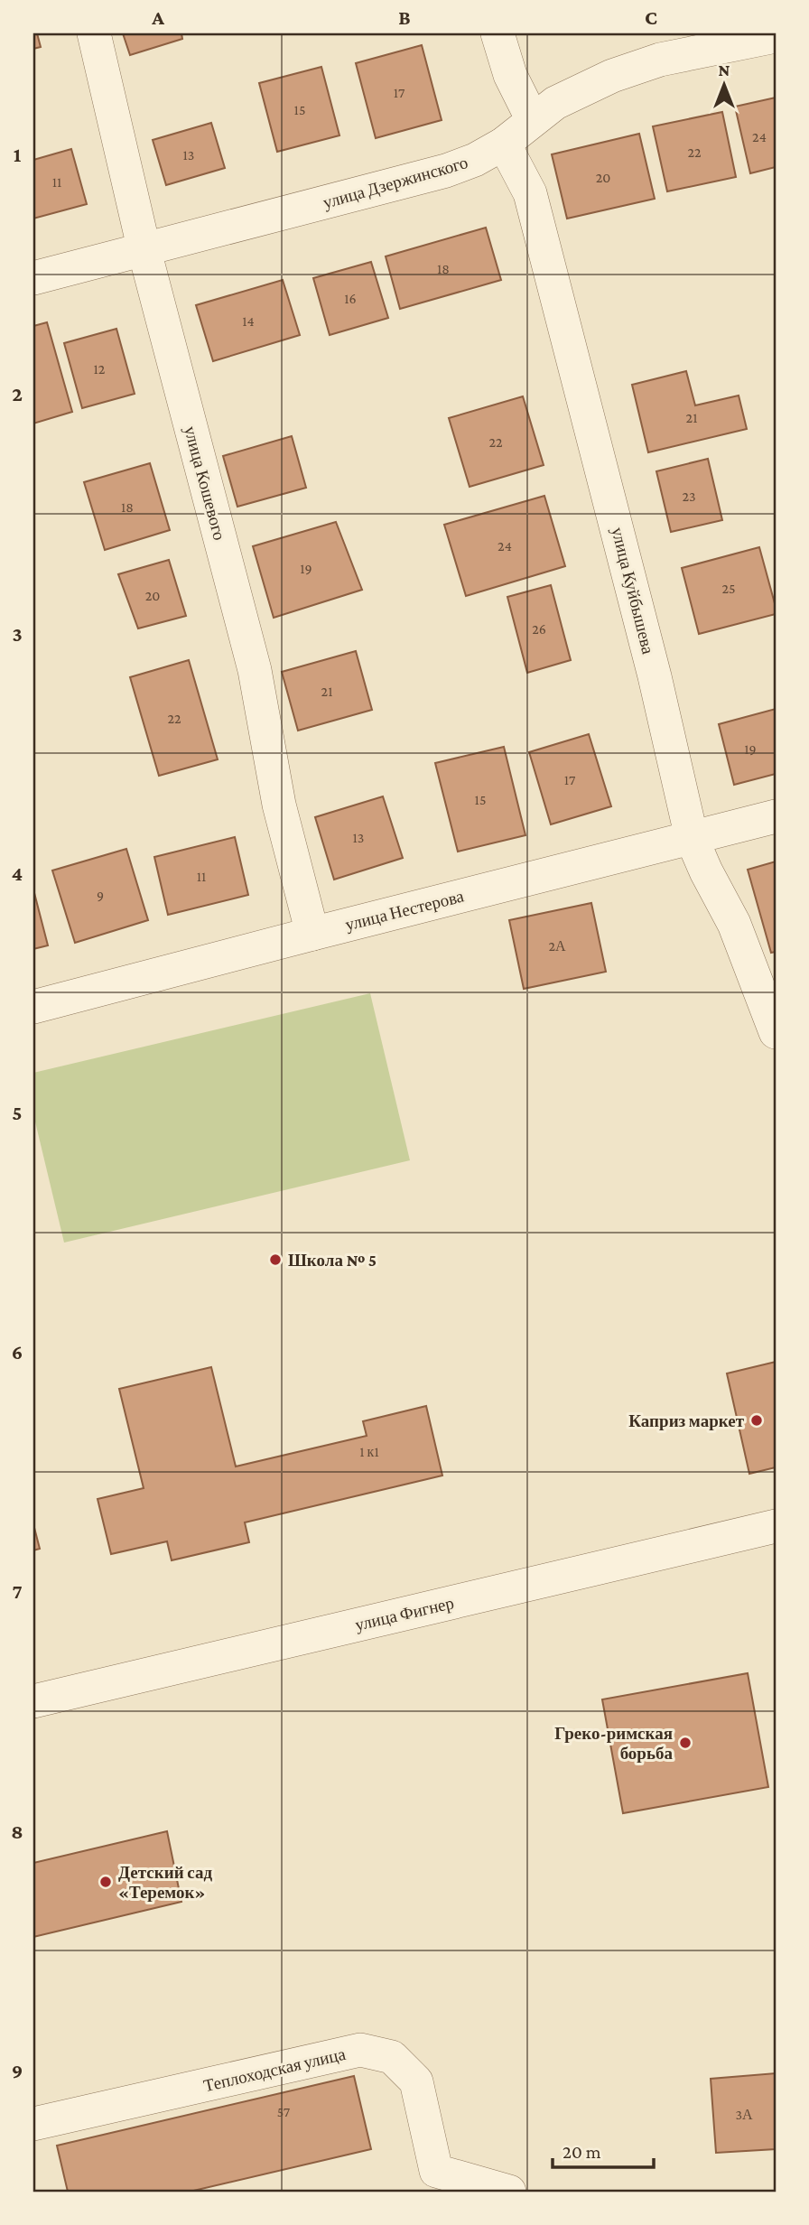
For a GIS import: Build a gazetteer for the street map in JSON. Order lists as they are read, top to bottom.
{
  "streets": {
    "street": [
      "улица Дзержинского",
      "улица Кошевого",
      "улица Куйбышева",
      "улица Нестерова",
      "улица Фигнер",
      "Теплоходская улица"
    ]
  },
  "crossings": [
    ["улица Дзержинского", "улица Кошевого"],
    ["улица Дзержинского", "улица Куйбышева"],
    ["улица Кошевого", "улица Нестерова"],
    ["улица Куйбышева", "улица Нестерова"]
  ],
  "places": [
    "Школа № 5",
    "Каприз маркет",
    "Греко-римская борьба",
    "Детский сад «Теремок»"
  ],
  "house_numbers": [
    "17",
    "15",
    "24",
    "22",
    "13",
    "20",
    "11",
    "18",
    "16",
    "14",
    "12",
    "21",
    "22",
    "23",
    "18",
    "24",
    "19",
    "25",
    "20",
    "26",
    "21",
    "22",
    "19",
    "17",
    "15",
    "13",
    "11",
    "9",
    "2А",
    "1 к1",
    "57",
    "3А"
  ],
  "scale_bar": "20 m",
  "north": "top",
  "grid": {
    "columns": ["A", "B", "C"],
    "rows": [
      "1",
      "2",
      "3",
      "4",
      "5",
      "6",
      "7",
      "8",
      "9"
    ]
  }
}
